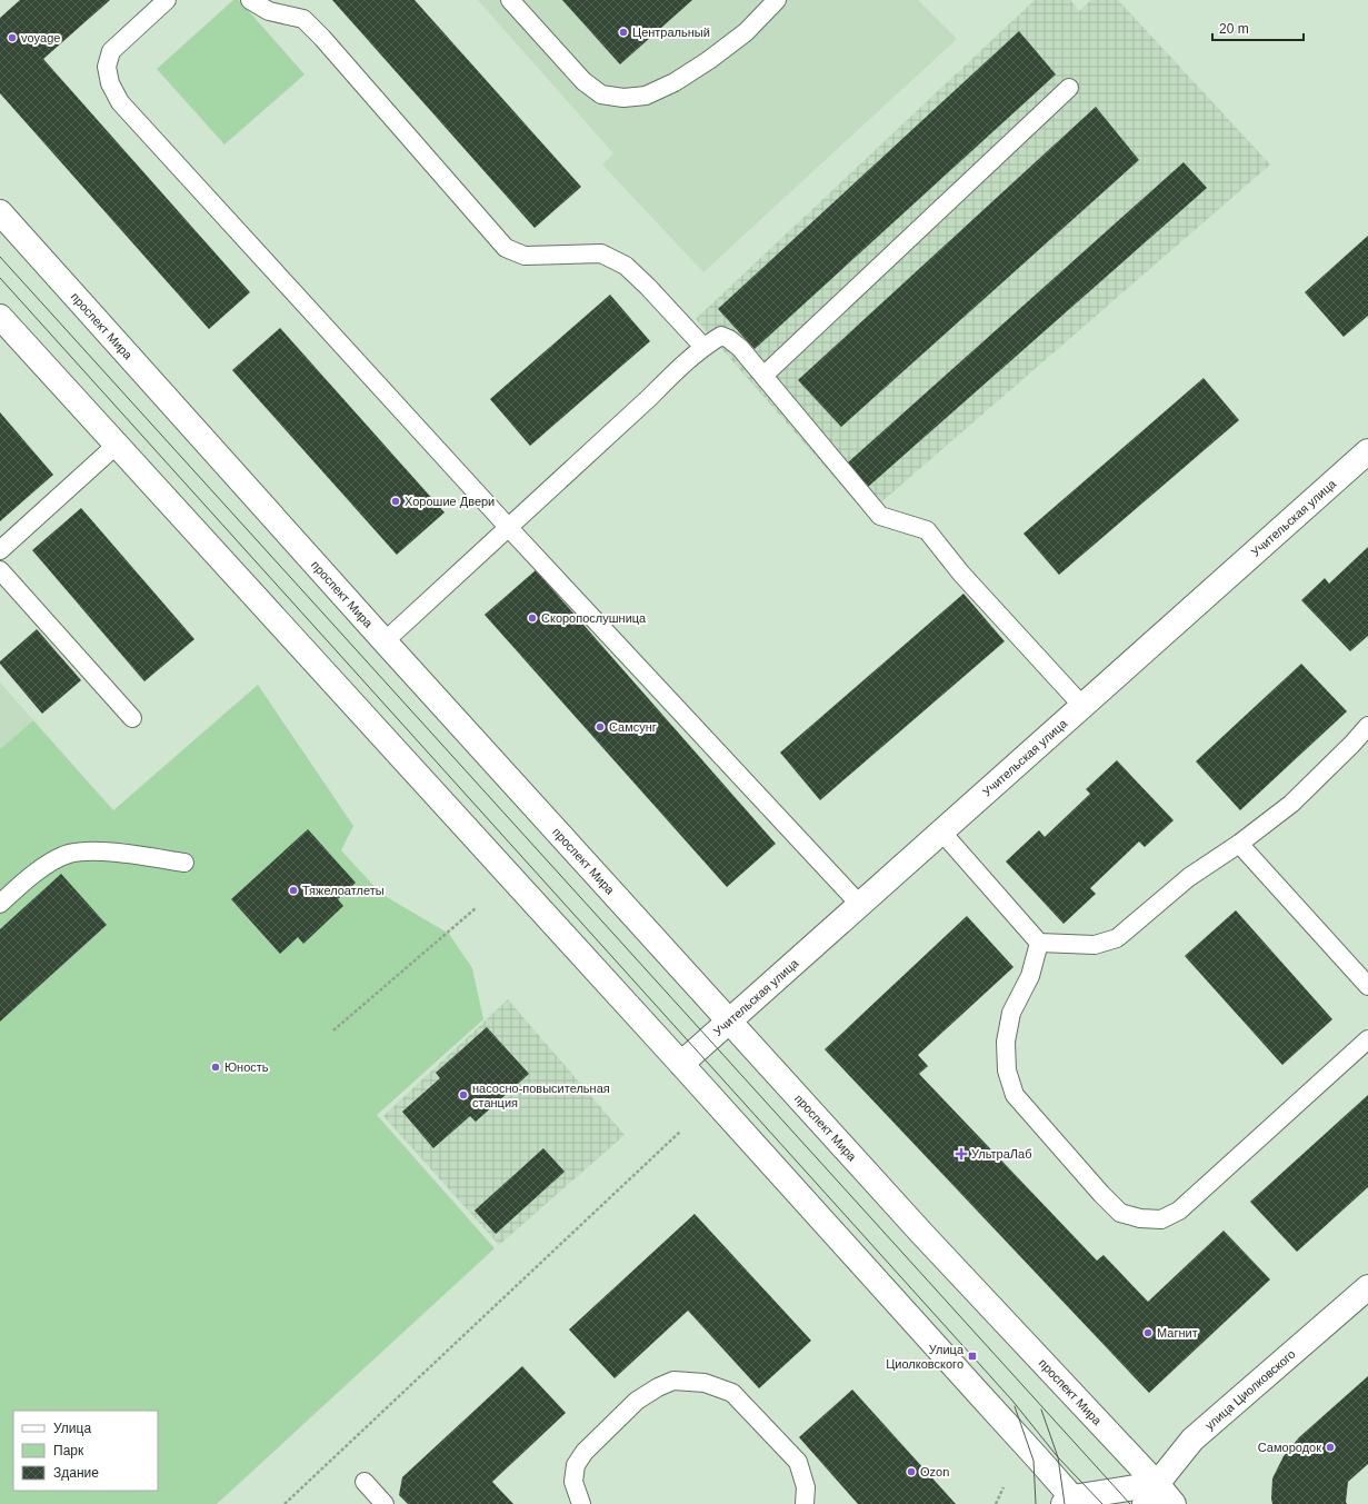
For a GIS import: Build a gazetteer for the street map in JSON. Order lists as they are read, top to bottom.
{
  "streets": {
    "main road": ["проспект Мира", "Учительская улица", "улица Циолковского"]
  },
  "crossings": [
    ["проспект Мира", "Учительская улица"],
    ["проспект Мира", "улица Циолковского"]
  ],
  "places": {
    "other": [
      "Центральный",
      "voyage",
      "Хорошие Двери",
      "Скоропослушница",
      "Самсунг",
      "Тяжелоатлеты",
      "Юность",
      "насосно-повысительная станция",
      "Магнит",
      "Самородок",
      "Ozon"
    ],
    "health": ["УльтраЛаб"],
    "transit": ["Улица Циолковского"]
  },
  "legend": ["Улица", "Парк", "Здание"],
  "scale_bar": "20 m"
}
